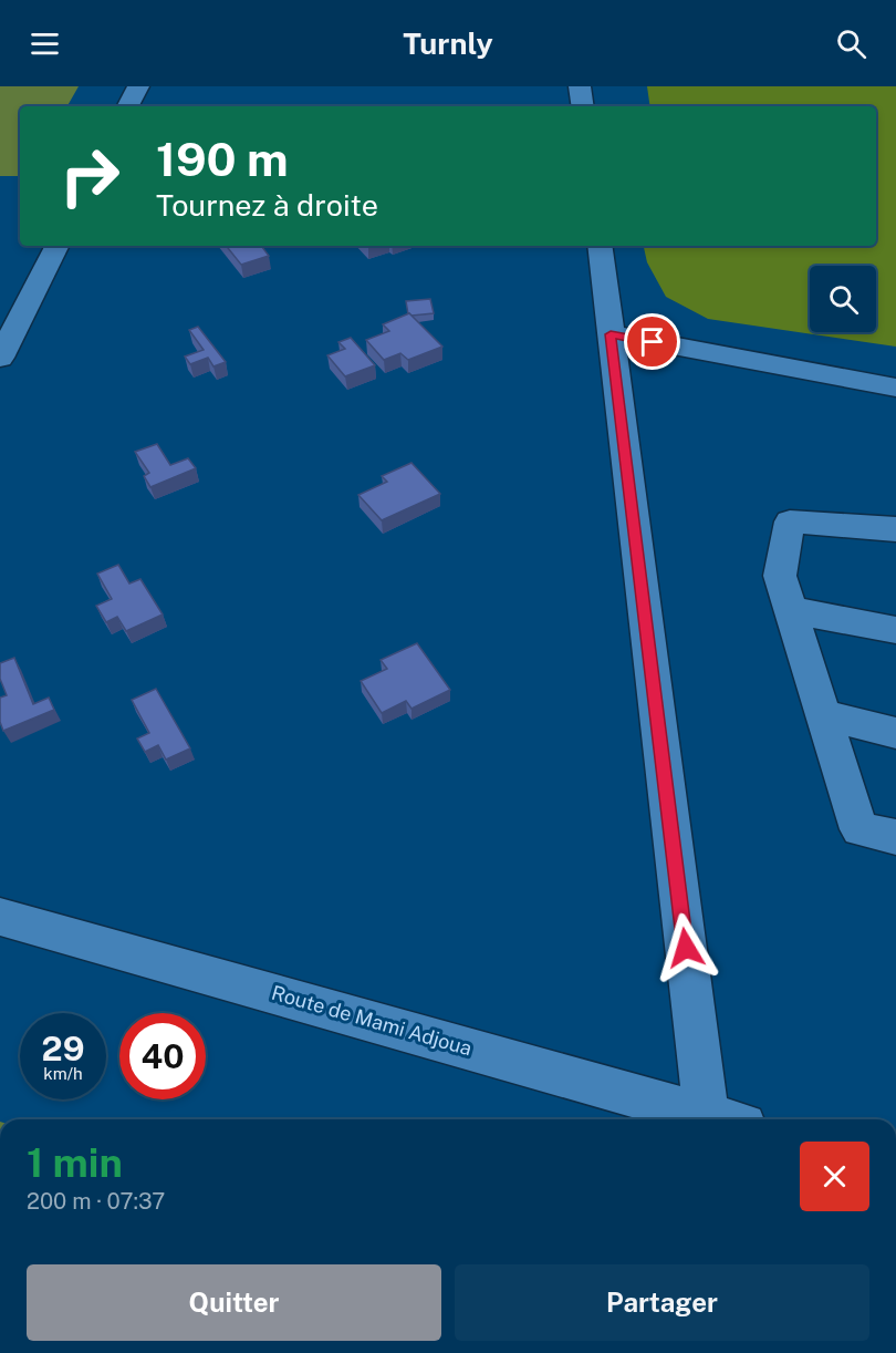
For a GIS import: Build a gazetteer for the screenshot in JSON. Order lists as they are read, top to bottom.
{
  "streets": {
    "street": ["Route de Mami Adjoua"]
  },
  "page": {
    "header": "Turnly",
    "turn": ["190 m", "Tournez à droite"],
    "speed": "29 km/h",
    "limit": "40",
    "heading": ["1 min", "200 m · 07:37"],
    "buttons": ["Quitter", "Partager"]
  }
}
